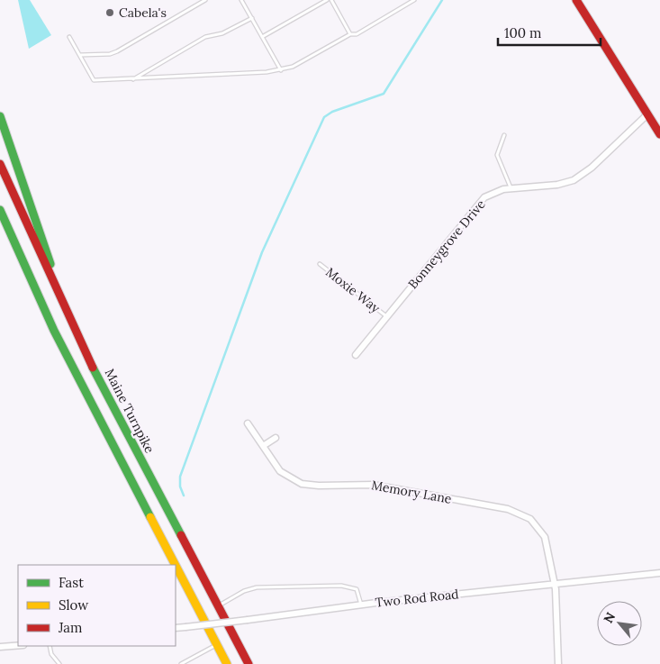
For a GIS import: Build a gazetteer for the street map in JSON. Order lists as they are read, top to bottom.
{
  "streets": {
    "main road": ["Maine Turnpike"],
    "street": ["Bonneygrove Drive", "Memory Lane", "Two Rod Road"],
    "lane": ["Moxie Way"]
  },
  "crossings": [
    ["Bonneygrove Drive", "Moxie Way"],
    ["Memory Lane", "Two Rod Road"]
  ],
  "places": ["Cabela's"],
  "legend": ["Fast", "Slow", "Jam"],
  "scale_bar": "100 m",
  "north": "top left"
}
